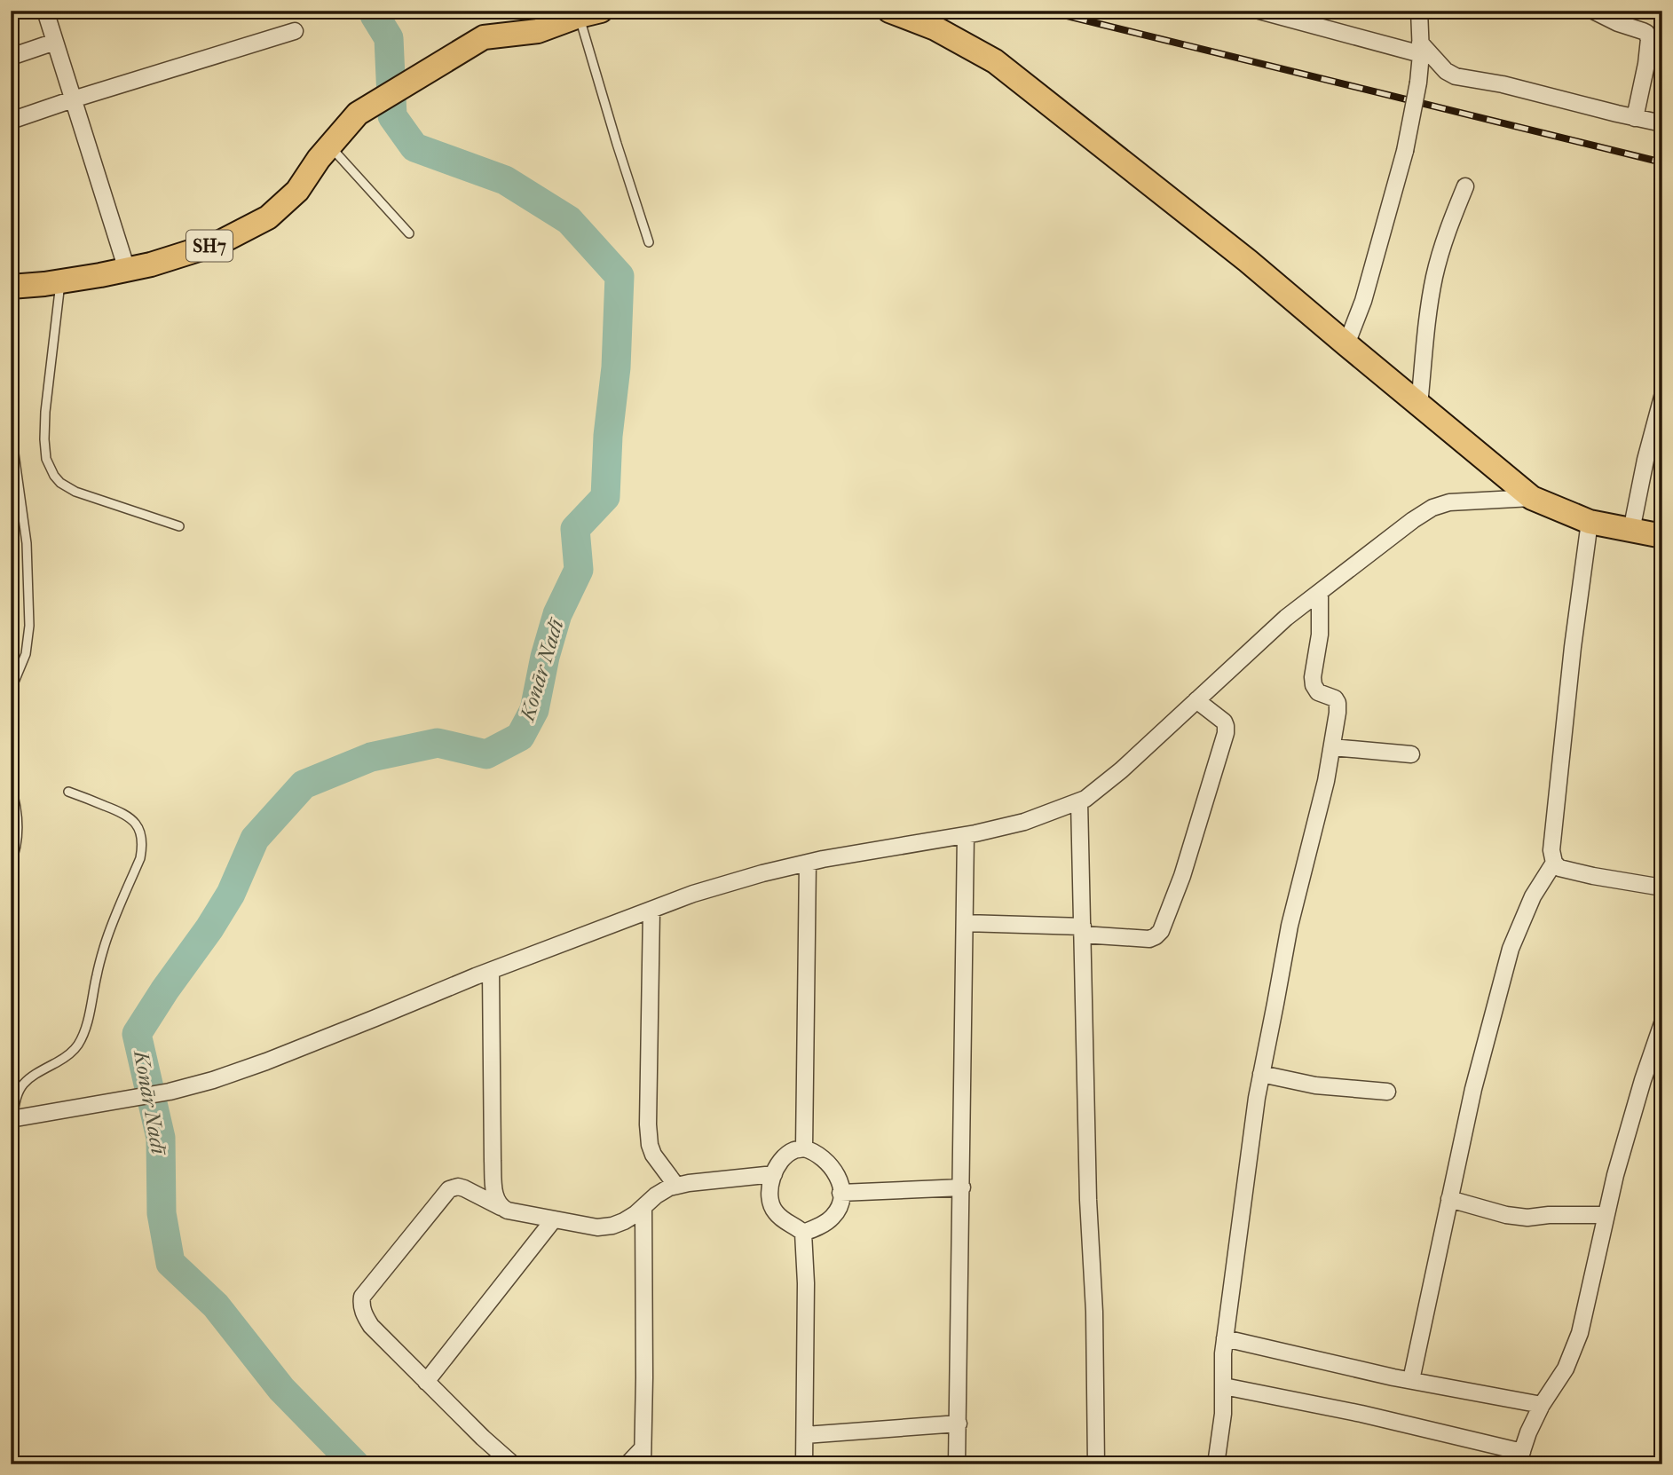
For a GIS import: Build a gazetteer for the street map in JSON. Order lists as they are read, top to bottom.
{
  "streets": {
    "main road": ["SH7"]
  },
  "water": ["Konār Nadī"]
}
